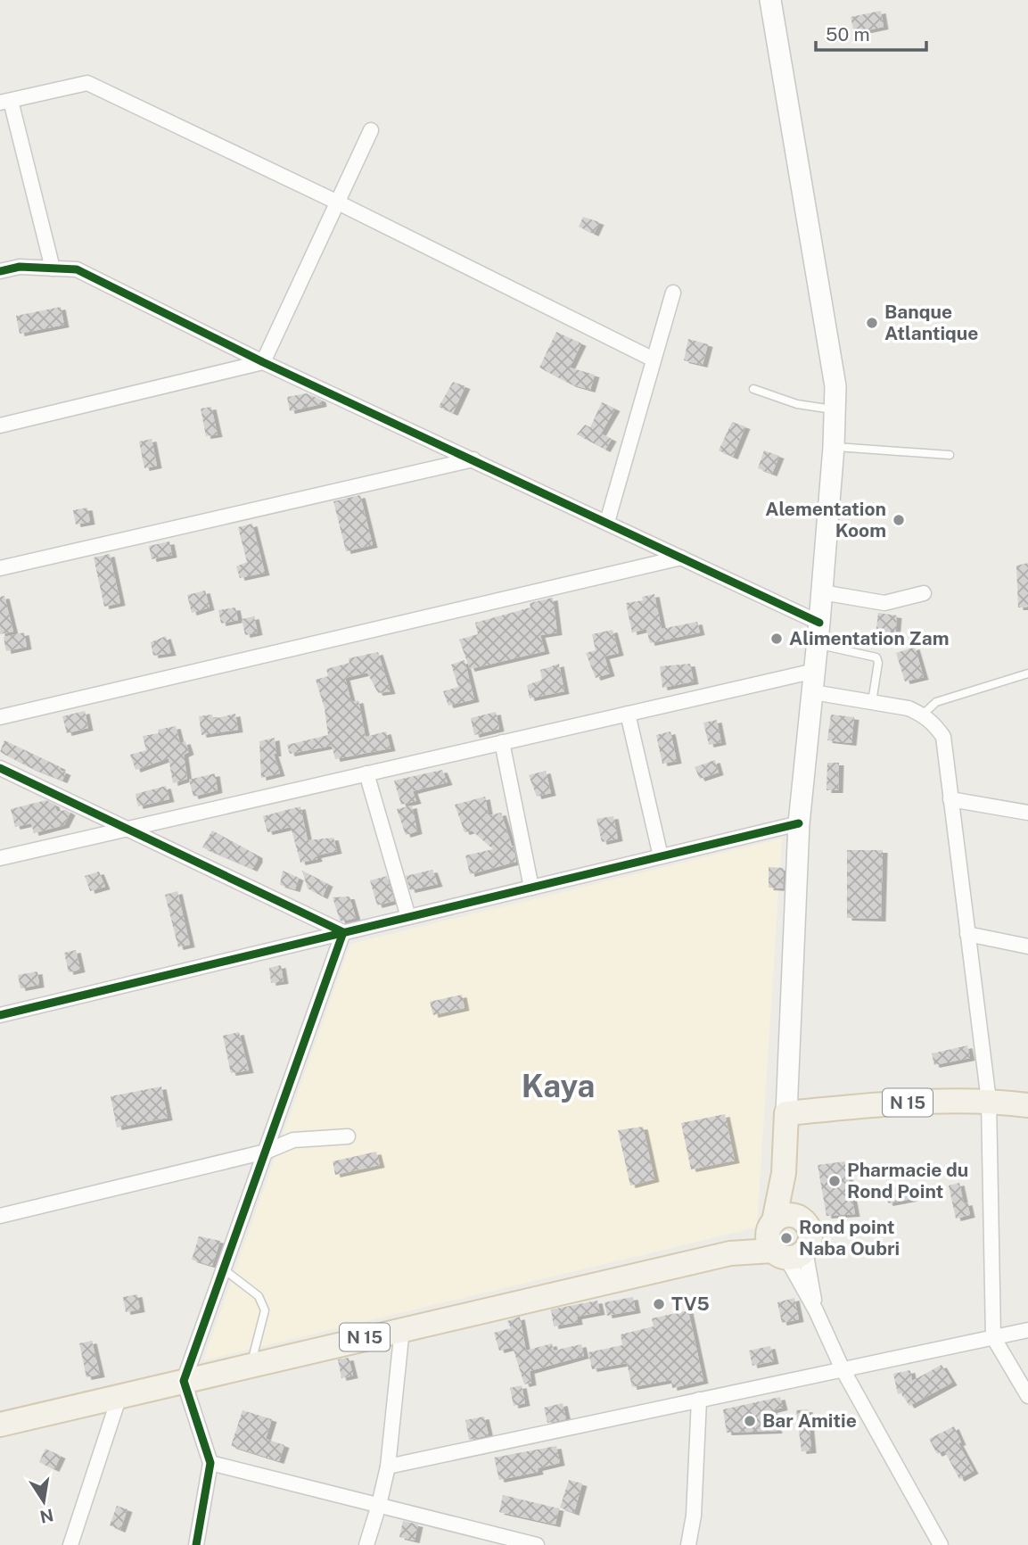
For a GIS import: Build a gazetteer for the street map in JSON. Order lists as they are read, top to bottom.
{
  "streets": {
    "main road": ["N 15"]
  },
  "districts": ["Kaya"],
  "places": [
    "Banque Atlantique",
    "Alementation Koom",
    "Alimentation Zam",
    "Pharmacie du Rond Point",
    "Rond point Naba Oubri",
    "TV5",
    "Bar Amitie"
  ],
  "scale_bar": "50 m",
  "north": "bottom"
}
